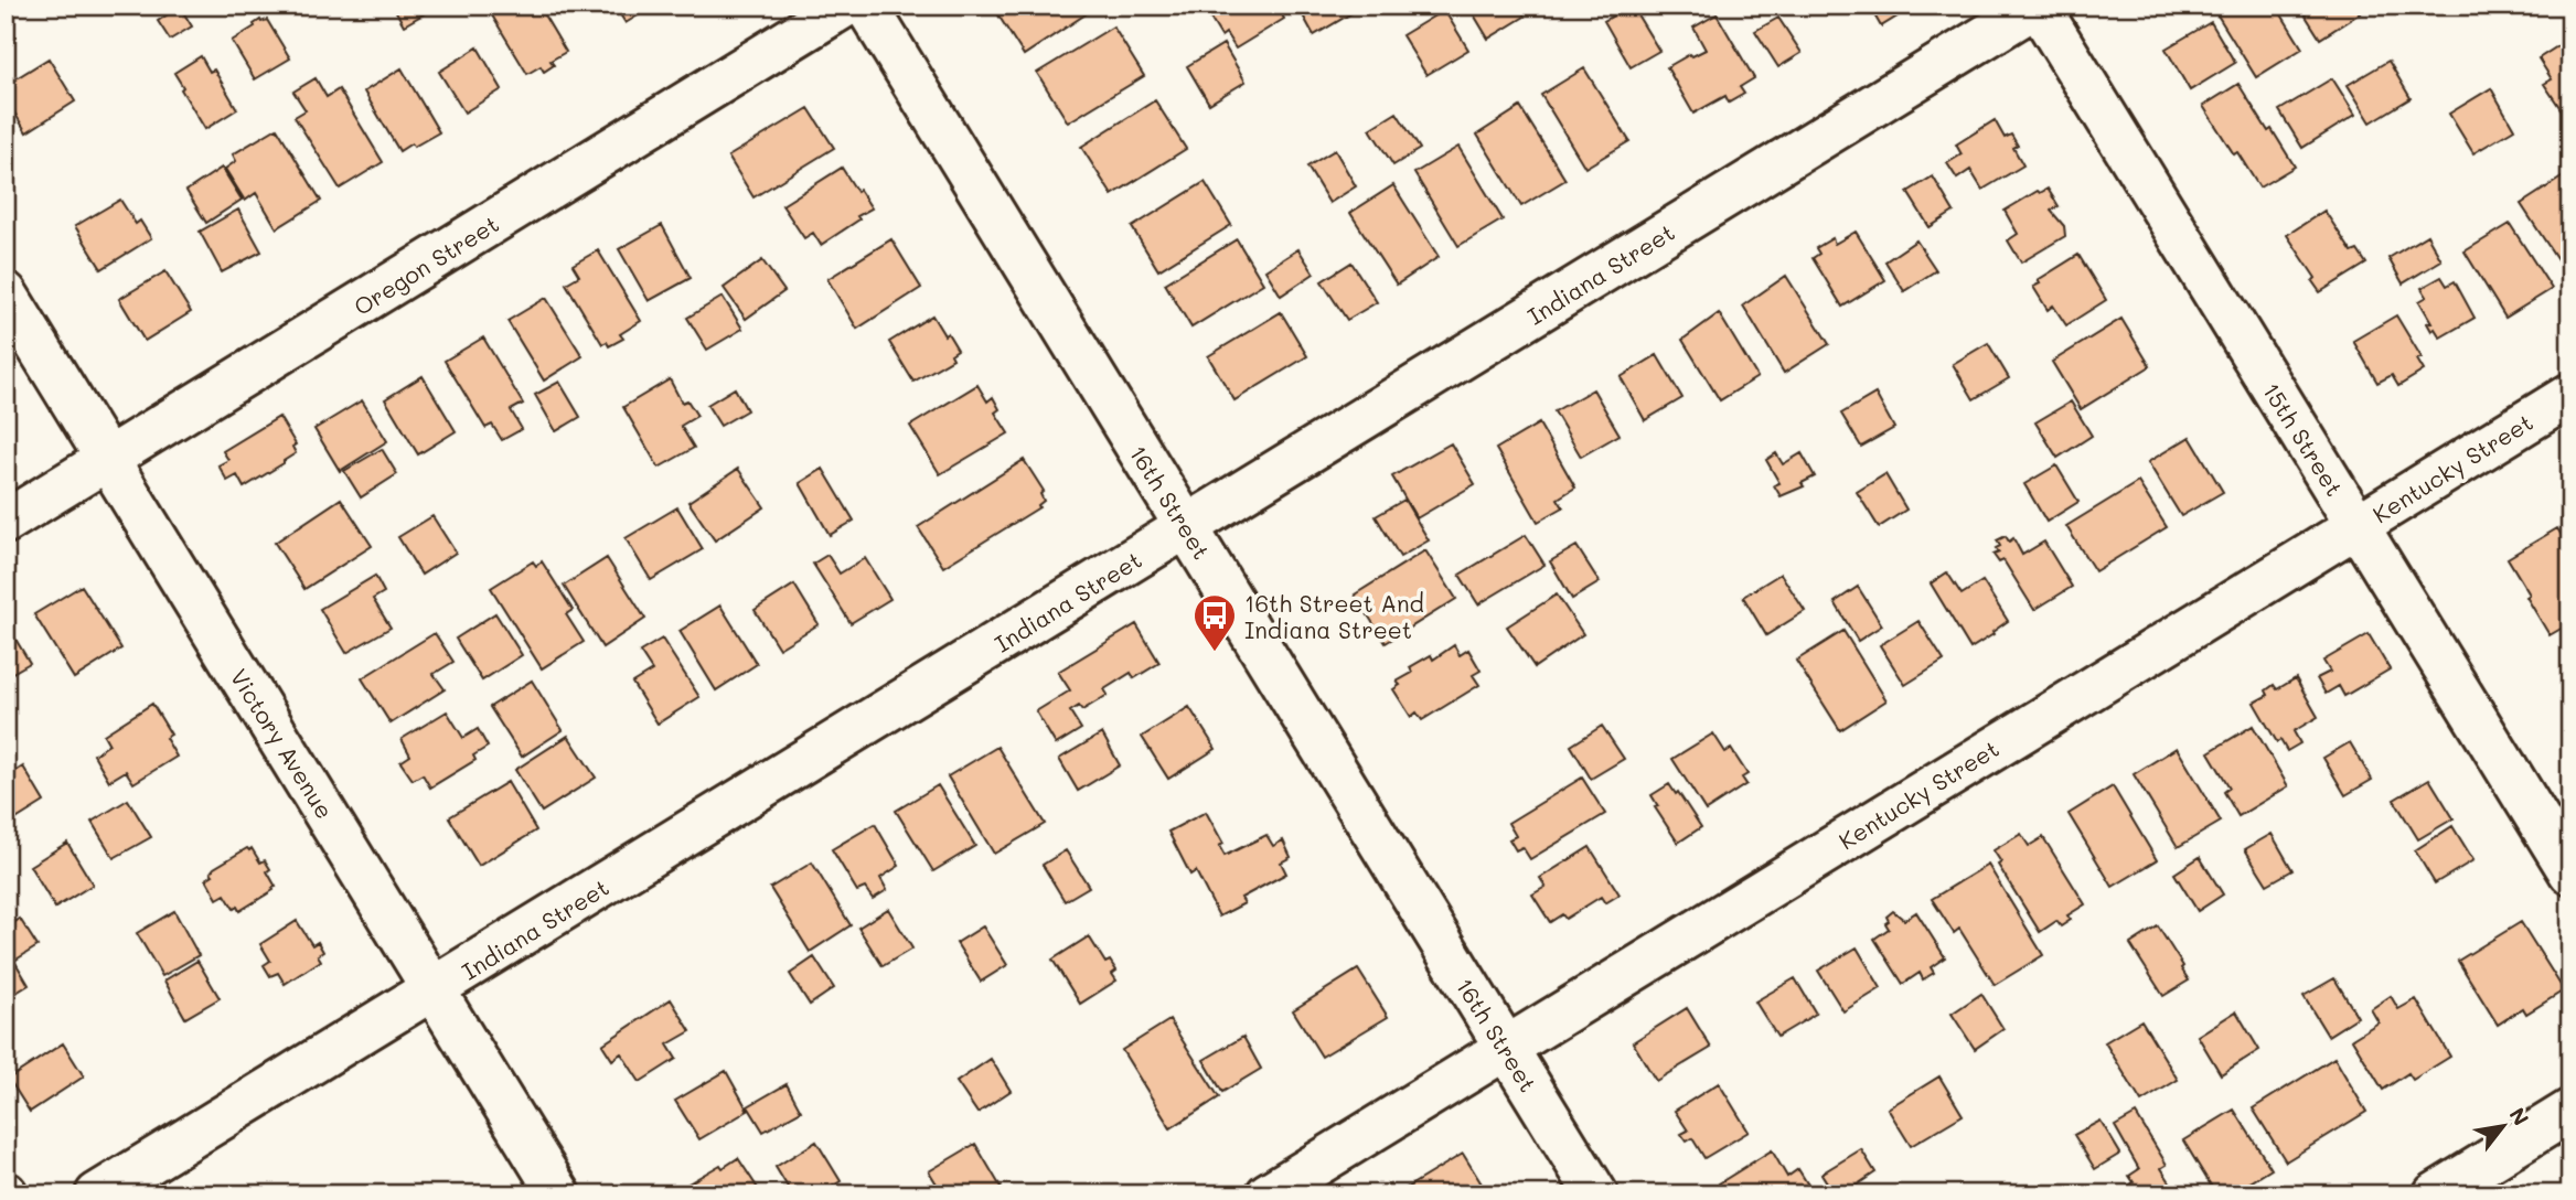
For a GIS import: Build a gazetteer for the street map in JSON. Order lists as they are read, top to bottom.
{
  "streets": {
    "street": [
      "Oregon Street",
      "Indiana Street",
      "15th Street",
      "Kentucky Street",
      "16th Street",
      "Victory Avenue"
    ]
  },
  "crossings": [
    ["Oregon Street", "Victory Avenue"],
    ["Indiana Street", "15th Street"],
    ["Indiana Street", "16th Street"],
    ["Indiana Street", "Victory Avenue"],
    ["15th Street", "Kentucky Street"],
    ["Kentucky Street", "16th Street"]
  ],
  "places": {
    "bus stop": ["16th Street And Indiana Street"]
  },
  "north": "top right"
}
